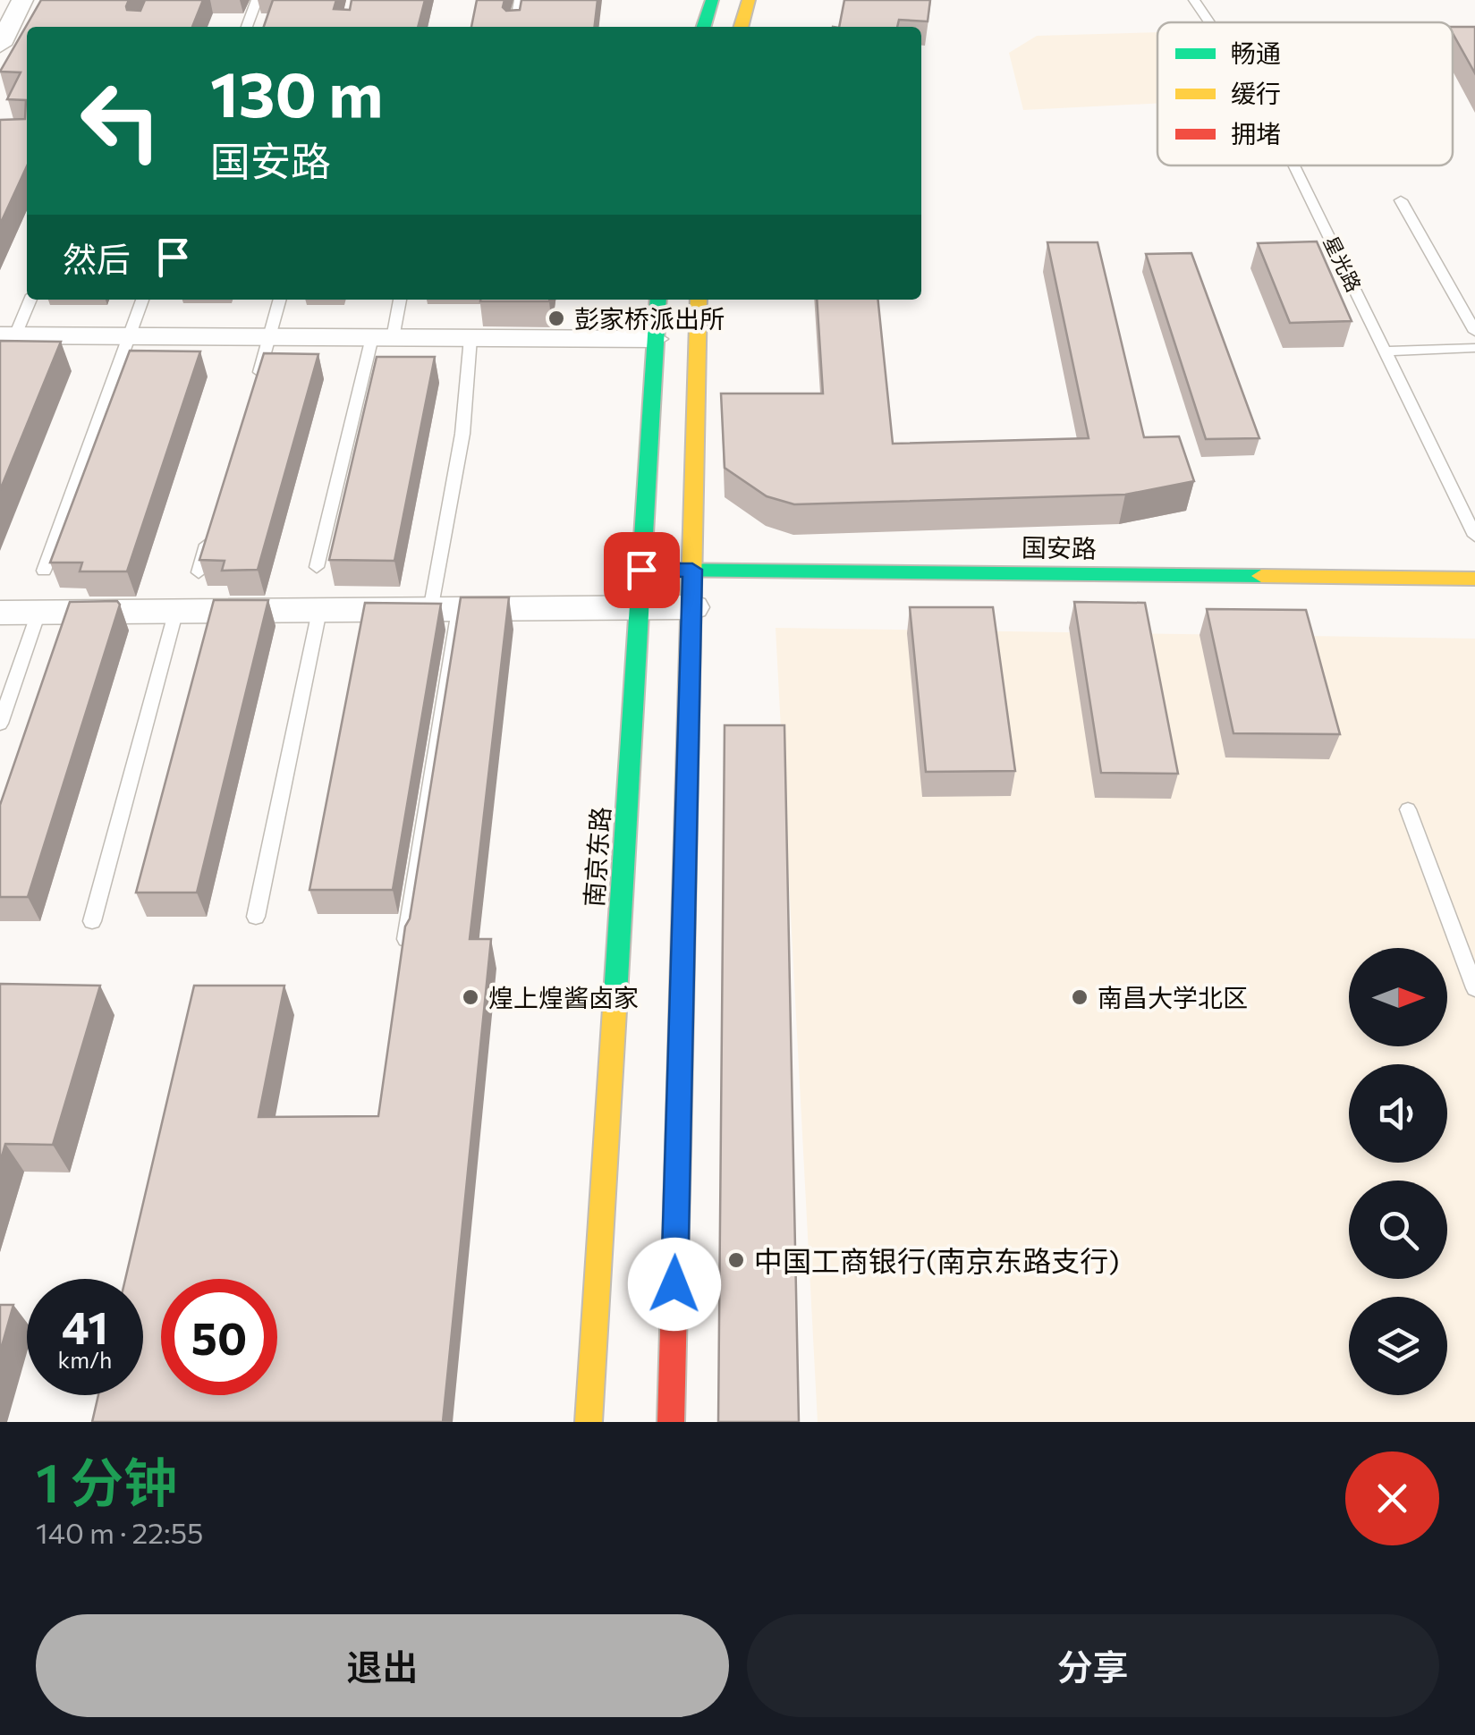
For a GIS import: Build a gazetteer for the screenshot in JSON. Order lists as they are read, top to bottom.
{
  "streets": {
    "main road": ["国安路", "南京东路"],
    "lane": ["星光路"]
  },
  "crossings": [
    ["国安路", "南京东路"]
  ],
  "places": [
    "彭家桥派出所",
    "煌上煌酱卤家",
    "南昌大学北区",
    "中国工商银行(南京东路支行)"
  ],
  "legend": ["畅通", "缓行", "拥堵"],
  "north": "right",
  "page": {
    "turn": ["130 m", "国安路"],
    "then": "然后",
    "speed": "41 km/h",
    "limit": "50",
    "heading": ["1 分钟", "140 m · 22:55"],
    "buttons": ["退出", "分享"]
  }
}
